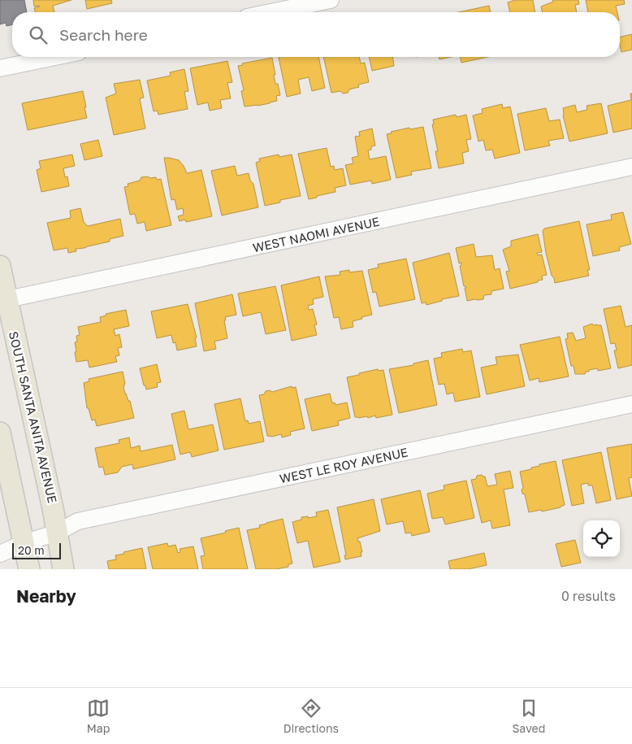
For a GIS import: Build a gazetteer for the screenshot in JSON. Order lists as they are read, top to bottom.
{
  "streets": {
    "main road": ["SOUTH SANTA ANITA AVENUE"],
    "street": ["WEST NAOMI AVENUE", "WEST LE ROY AVENUE"]
  },
  "crossings": [
    ["WEST NAOMI AVENUE", "SOUTH SANTA ANITA AVENUE"],
    ["SOUTH SANTA ANITA AVENUE", "WEST LE ROY AVENUE"]
  ],
  "scale_bar": "20 m",
  "page": {
    "search": "Search here",
    "scale": "20 m",
    "heading": ["Nearby", "0 results"],
    "nav": ["Map", "Directions", "Saved"]
  }
}
